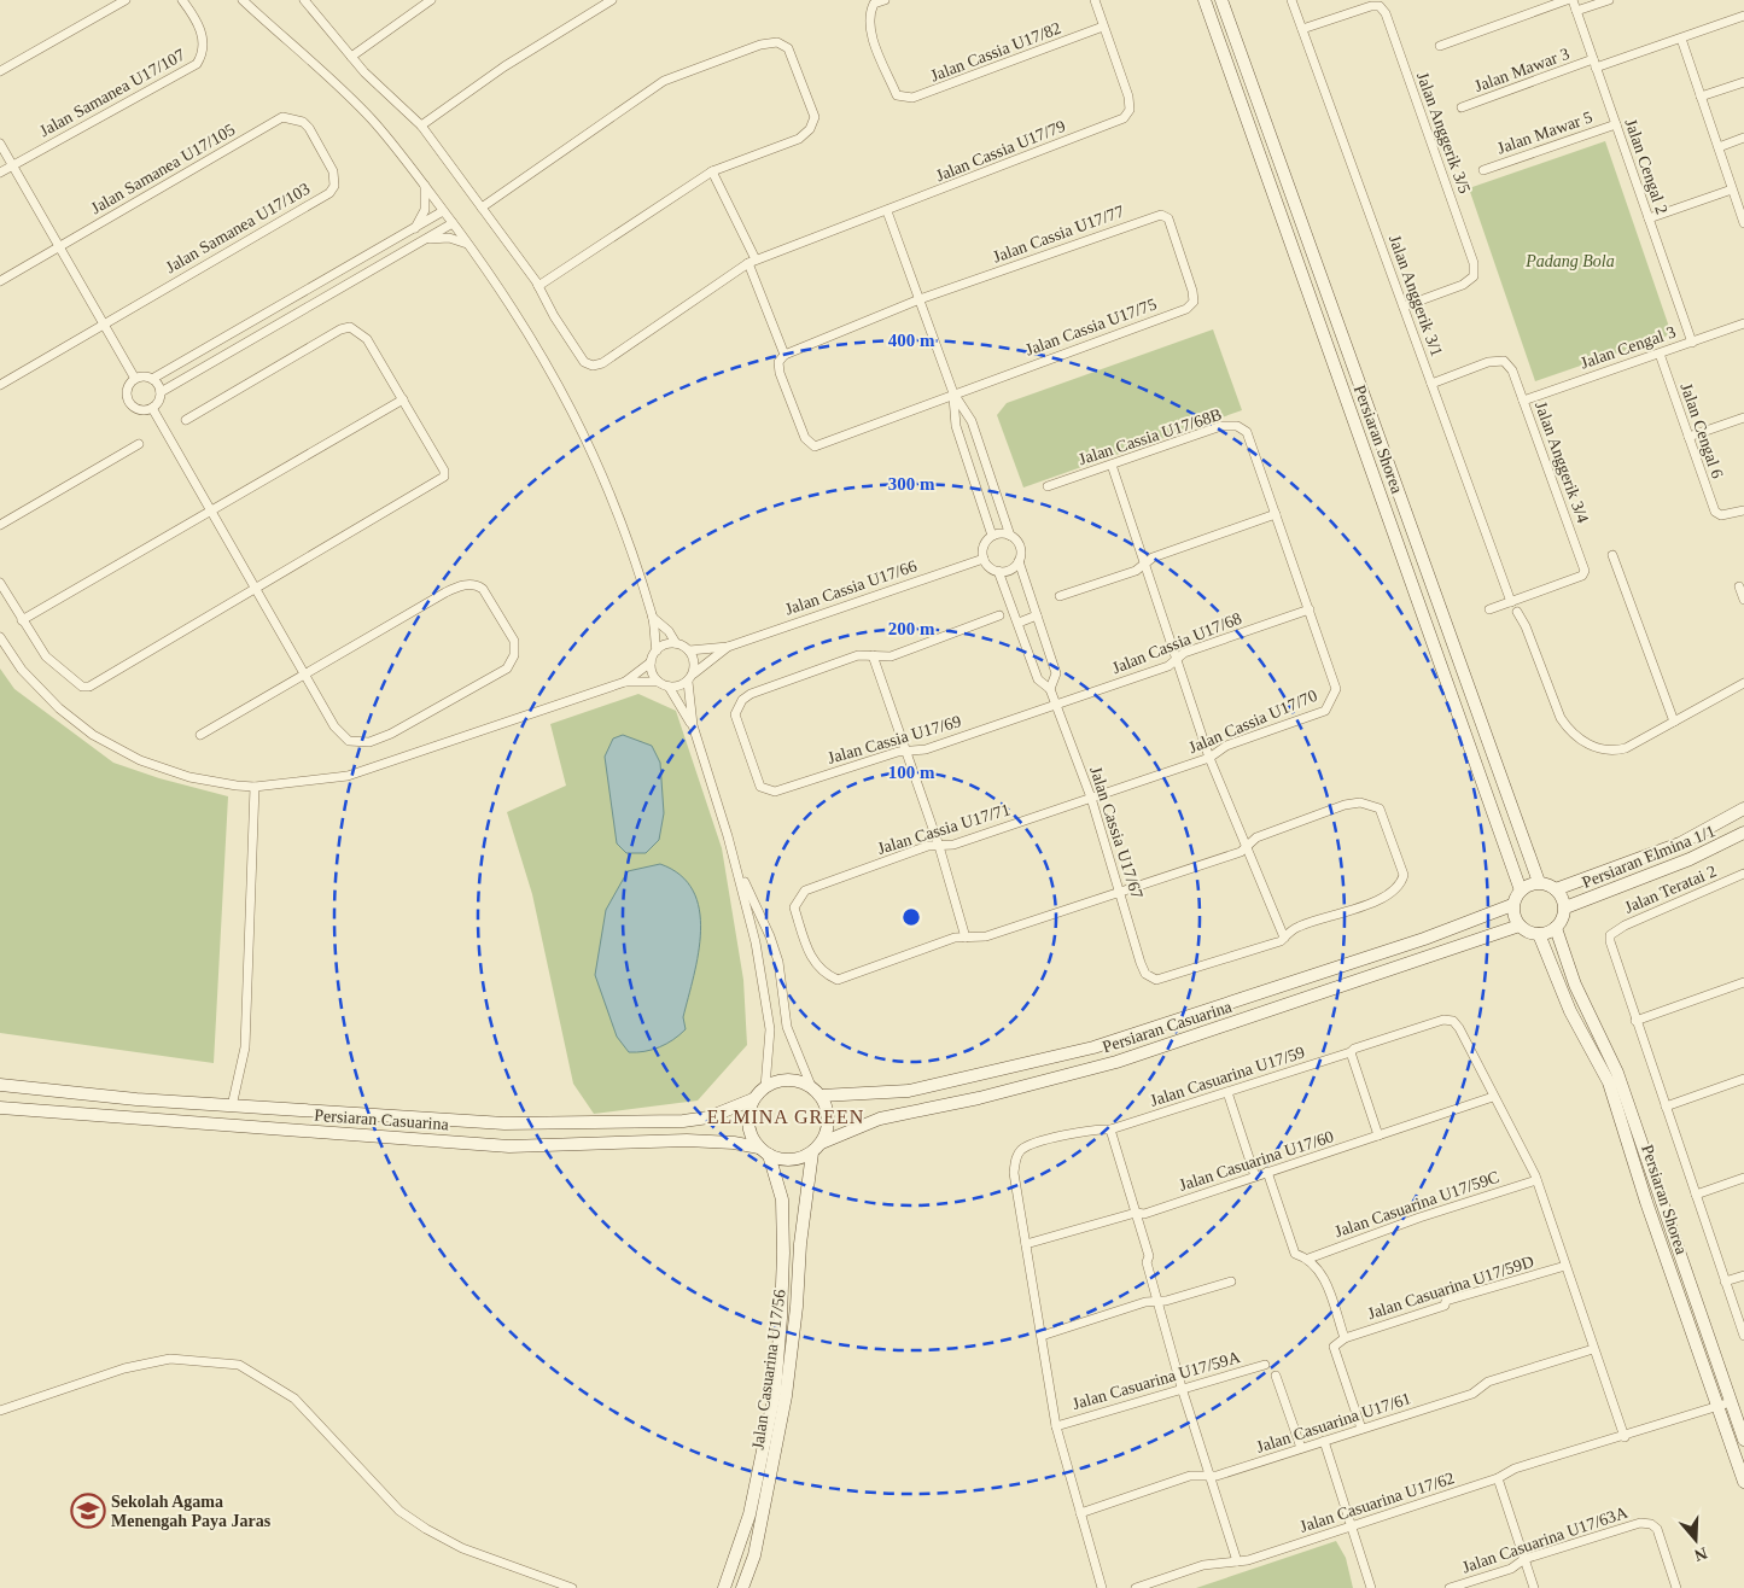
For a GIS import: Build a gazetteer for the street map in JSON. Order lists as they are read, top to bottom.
{
  "streets": {
    "street": [
      "Jalan Cassia U17/82",
      "Jalan Mawar 3",
      "Jalan Samanea U17/107",
      "Jalan Anggerik 3/5",
      "Jalan Mawar 5",
      "Jalan Cassia U17/79",
      "Jalan Cengal 2",
      "Jalan Samanea U17/105",
      "Jalan Samanea U17/103",
      "Jalan Cassia U17/77",
      "Jalan Anggerik 3/1",
      "Jalan Cassia U17/75",
      "Jalan Cengal 3",
      "Jalan Cengal 6",
      "Jalan Cassia U17/68B",
      "Persiaran Shorea",
      "Jalan Anggerik 3/4",
      "Jalan Cassia U17/66",
      "Jalan Cassia U17/68",
      "Jalan Cassia U17/70",
      "Jalan Cassia U17/69",
      "Jalan Cassia U17/71",
      "Jalan Cassia U17/67",
      "Persiaran Elmina 1/1",
      "Jalan Teratai 2",
      "Persiaran Casuarina",
      "Jalan Casuarina U17/59",
      "Jalan Casuarina U17/60",
      "Jalan Casuarina U17/59C",
      "Jalan Casuarina U17/59D",
      "Jalan Casuarina U17/56",
      "Jalan Casuarina U17/59A",
      "Jalan Casuarina U17/61",
      "Jalan Casuarina U17/62",
      "Jalan Casuarina U17/63A"
    ]
  },
  "crossings": [
    ["Jalan Cassia U17/82", "Jalan Cassia U17/79"],
    ["Jalan Mawar 3", "Jalan Cengal 2"],
    ["Jalan Anggerik 3/5", "Jalan Anggerik 3/1"],
    ["Jalan Mawar 5", "Jalan Cengal 2"],
    ["Jalan Cengal 2", "Jalan Cengal 3"],
    ["Jalan Samanea U17/105", "Jalan Samanea U17/103"],
    ["Jalan Cassia U17/77", "Jalan Cassia U17/75"],
    ["Jalan Anggerik 3/1", "Jalan Anggerik 3/4"],
    ["Jalan Cengal 3", "Jalan Cengal 6"],
    ["Jalan Cengal 3", "Jalan Anggerik 3/4"],
    ["Jalan Cassia U17/68B", "Jalan Cassia U17/68"],
    ["Jalan Cassia U17/68B", "Jalan Cassia U17/70"],
    ["Persiaran Shorea", "Persiaran Elmina 1/1"],
    ["Persiaran Shorea", "Persiaran Casuarina"],
    ["Persiaran Shorea", "Jalan Casuarina U17/62"],
    ["Jalan Cassia U17/66", "Jalan Cassia U17/67"],
    ["Jalan Cassia U17/68", "Jalan Cassia U17/70"],
    ["Jalan Cassia U17/68", "Jalan Cassia U17/69"],
    ["Jalan Cassia U17/68", "Jalan Cassia U17/67"],
    ["Jalan Cassia U17/70", "Jalan Cassia U17/71"],
    ["Jalan Cassia U17/70", "Jalan Cassia U17/67"],
    ["Jalan Cassia U17/69", "Jalan Cassia U17/67"],
    ["Jalan Cassia U17/71", "Jalan Cassia U17/67"],
    ["Persiaran Elmina 1/1", "Persiaran Casuarina"],
    ["Persiaran Casuarina", "Jalan Casuarina U17/56"],
    ["Jalan Casuarina U17/59", "Jalan Casuarina U17/60"],
    ["Jalan Casuarina U17/59", "Jalan Casuarina U17/59C"],
    ["Jalan Casuarina U17/59", "Jalan Casuarina U17/59D"],
    ["Jalan Casuarina U17/59", "Jalan Casuarina U17/59A"],
    ["Jalan Casuarina U17/59", "Jalan Casuarina U17/61"],
    ["Jalan Casuarina U17/59", "Jalan Casuarina U17/62"]
  ],
  "districts": ["ELMINA GREEN"],
  "parks": ["Padang Bola"],
  "places": {
    "school or university": ["Sekolah Agama Menengah Paya Jaras"]
  },
  "north": "bottom",
  "rings": [
    "400 m",
    "300 m",
    "200 m",
    "100 m"
  ]
}
